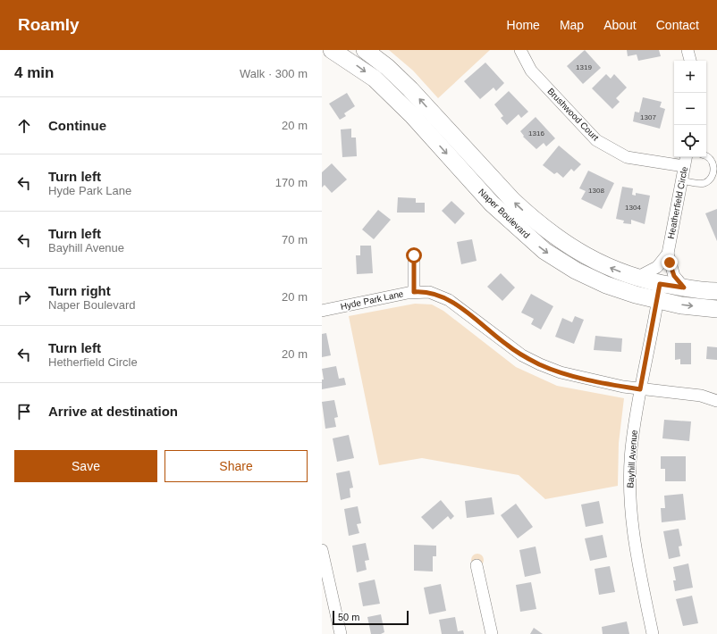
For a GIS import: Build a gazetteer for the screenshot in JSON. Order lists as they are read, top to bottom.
{
  "streets": {
    "main road": ["Naper Boulevard"],
    "street": [
      "Brushwood Court",
      "Heatherfield Circle",
      "Hyde Park Lane",
      "Bayhill Avenue"
    ]
  },
  "crossings": [
    ["Brushwood Court", "Heatherfield Circle"],
    ["Heatherfield Circle", "Naper Boulevard"],
    ["Naper Boulevard", "Bayhill Avenue"],
    ["Hyde Park Lane", "Bayhill Avenue"]
  ],
  "house_numbers": [
    "1319",
    "1307",
    "1316",
    "1308",
    "1304"
  ],
  "scale_bar": "50 m",
  "page": {
    "header": "Roamly",
    "nav": [
      "Home",
      "Map",
      "About",
      "Contact"
    ],
    "heading": ["4 min", "Walk · 300 m"],
    "map_buttons": ["+", "−"],
    "list": [
      ["Continue", "20 m"],
      ["Turn left", "Hyde Park Lane", "170 m"],
      ["Turn left", "Bayhill Avenue", "70 m"],
      ["Turn right", "Naper Boulevard", "20 m"],
      ["Turn left", "Hetherfield Circle", "20 m"],
      "Arrive at destination"
    ],
    "buttons": ["Save", "Share"],
    "scale": "50 m"
  }
}
